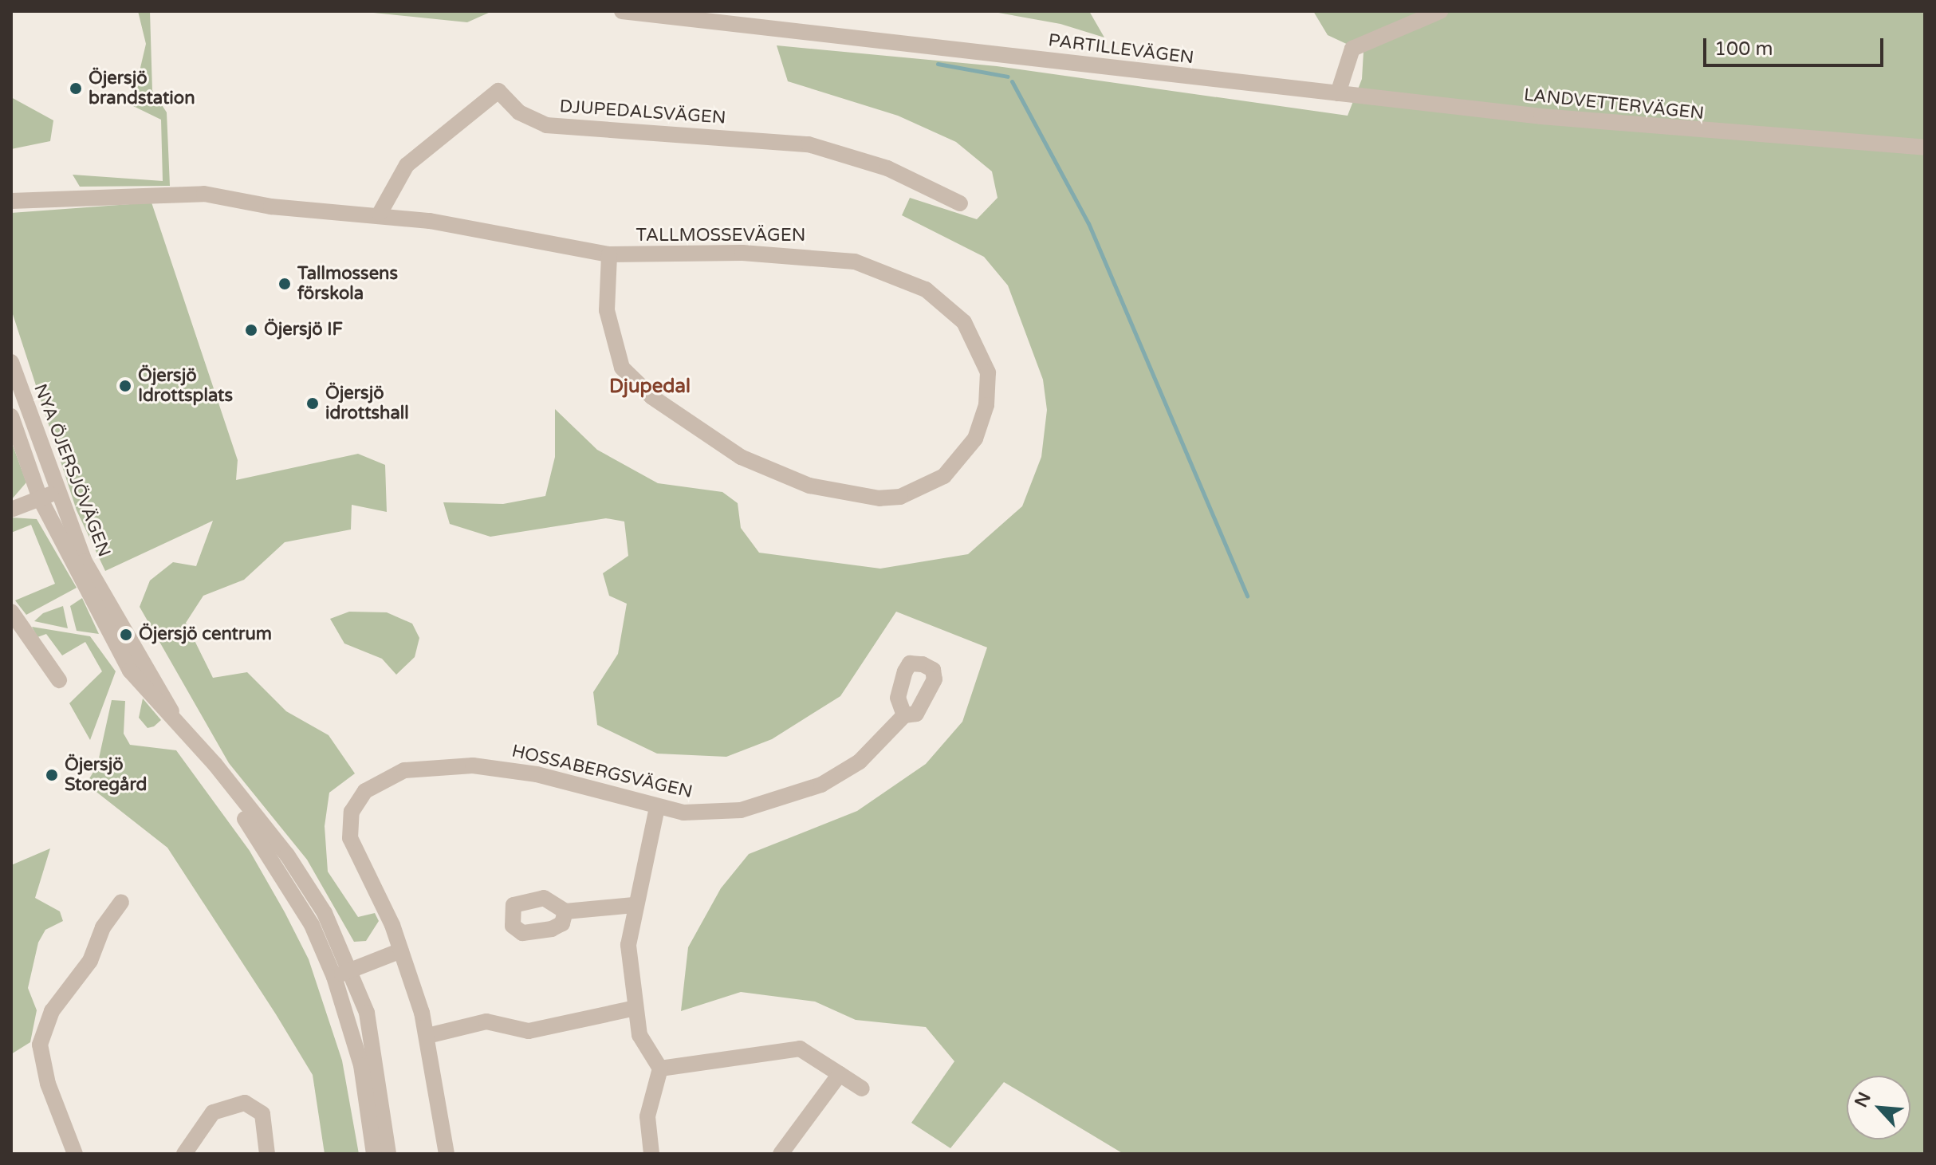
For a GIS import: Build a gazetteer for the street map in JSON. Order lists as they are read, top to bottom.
{
  "streets": {
    "street": [
      "PARTILLEVÄGEN",
      "LANDVETTERVÄGEN",
      "DJUPEDALSVÄGEN",
      "TALLMOSSEVÄGEN",
      "NYA ÖJERSJÖVÄGEN",
      "HOSSABERGSVÄGEN"
    ]
  },
  "crossings": [
    ["PARTILLEVÄGEN", "LANDVETTERVÄGEN"],
    ["DJUPEDALSVÄGEN", "TALLMOSSEVÄGEN"]
  ],
  "districts": ["Djupedal"],
  "places": [
    "Öjersjö brandstation",
    "Tallmossens förskola",
    "Öjersjö IF",
    "Öjersjö Idrottsplats",
    "Öjersjö idrottshall",
    "Öjersjö centrum",
    "Öjersjö Storegård"
  ],
  "scale_bar": "100 m",
  "north": "top left"
}
